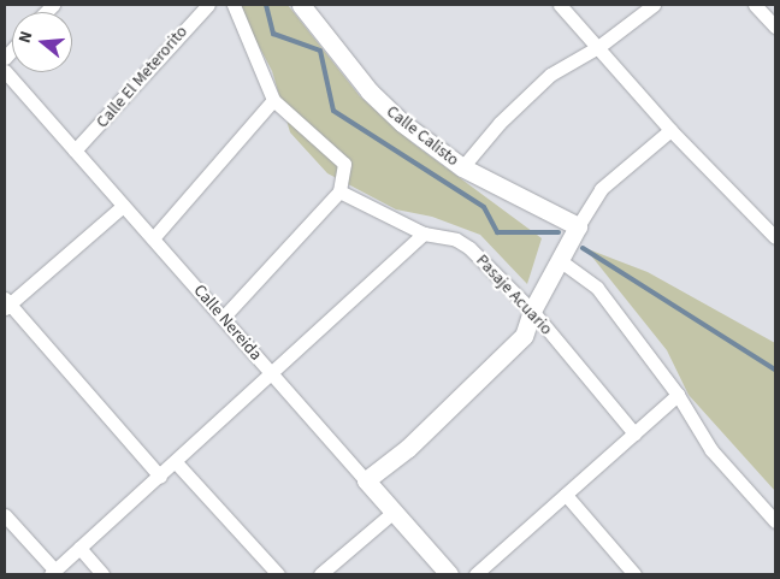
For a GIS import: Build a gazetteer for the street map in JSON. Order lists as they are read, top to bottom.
{
  "streets": {
    "street": [
      "Calle El Meterorito",
      "Calle Calisto",
      "Pasaje Acuario",
      "Calle Nereida"
    ]
  },
  "crossings": [
    ["Calle El Meterorito", "Calle Nereida"]
  ],
  "north": "left"
}
